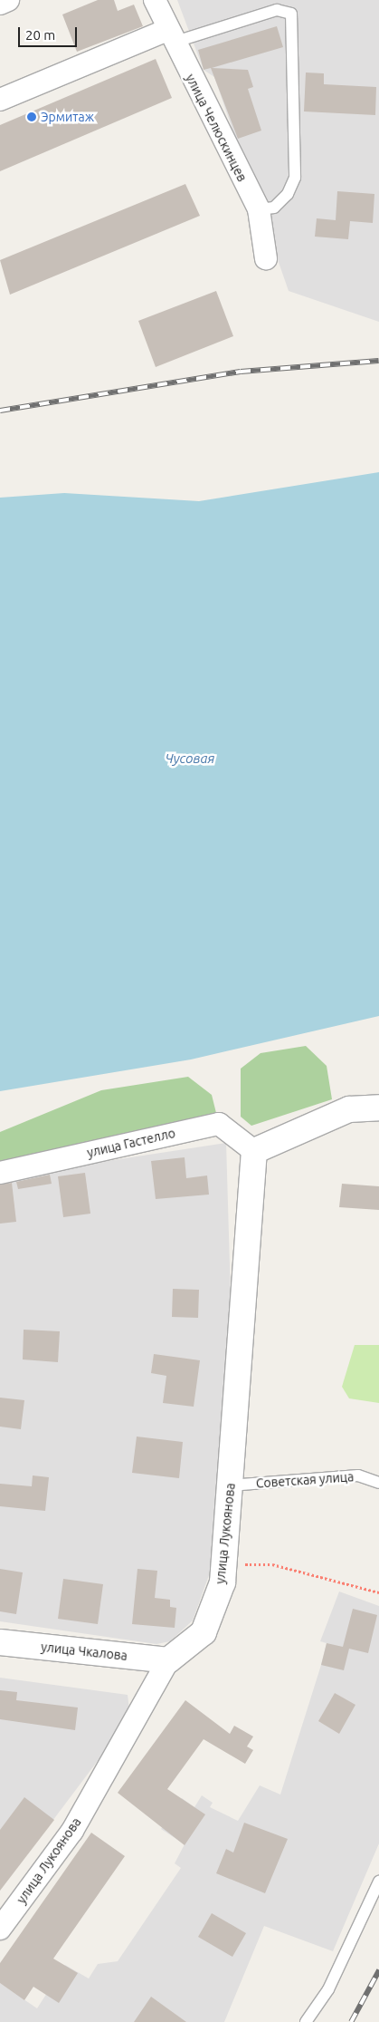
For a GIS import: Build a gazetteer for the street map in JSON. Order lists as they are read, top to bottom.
{
  "streets": {
    "street": [
      "улица Челюскинцев",
      "улица Гастелло",
      "улица Лукоянова",
      "улица Чкалова"
    ],
    "lane": ["Советская улица"]
  },
  "crossings": [
    ["улица Гастелло", "улица Лукоянова"],
    ["Советская улица", "улица Лукоянова"],
    ["улица Лукоянова", "улица Чкалова"]
  ],
  "water": ["Чусовая"],
  "places": ["Эрмитаж"],
  "scale_bar": "20 m"
}
